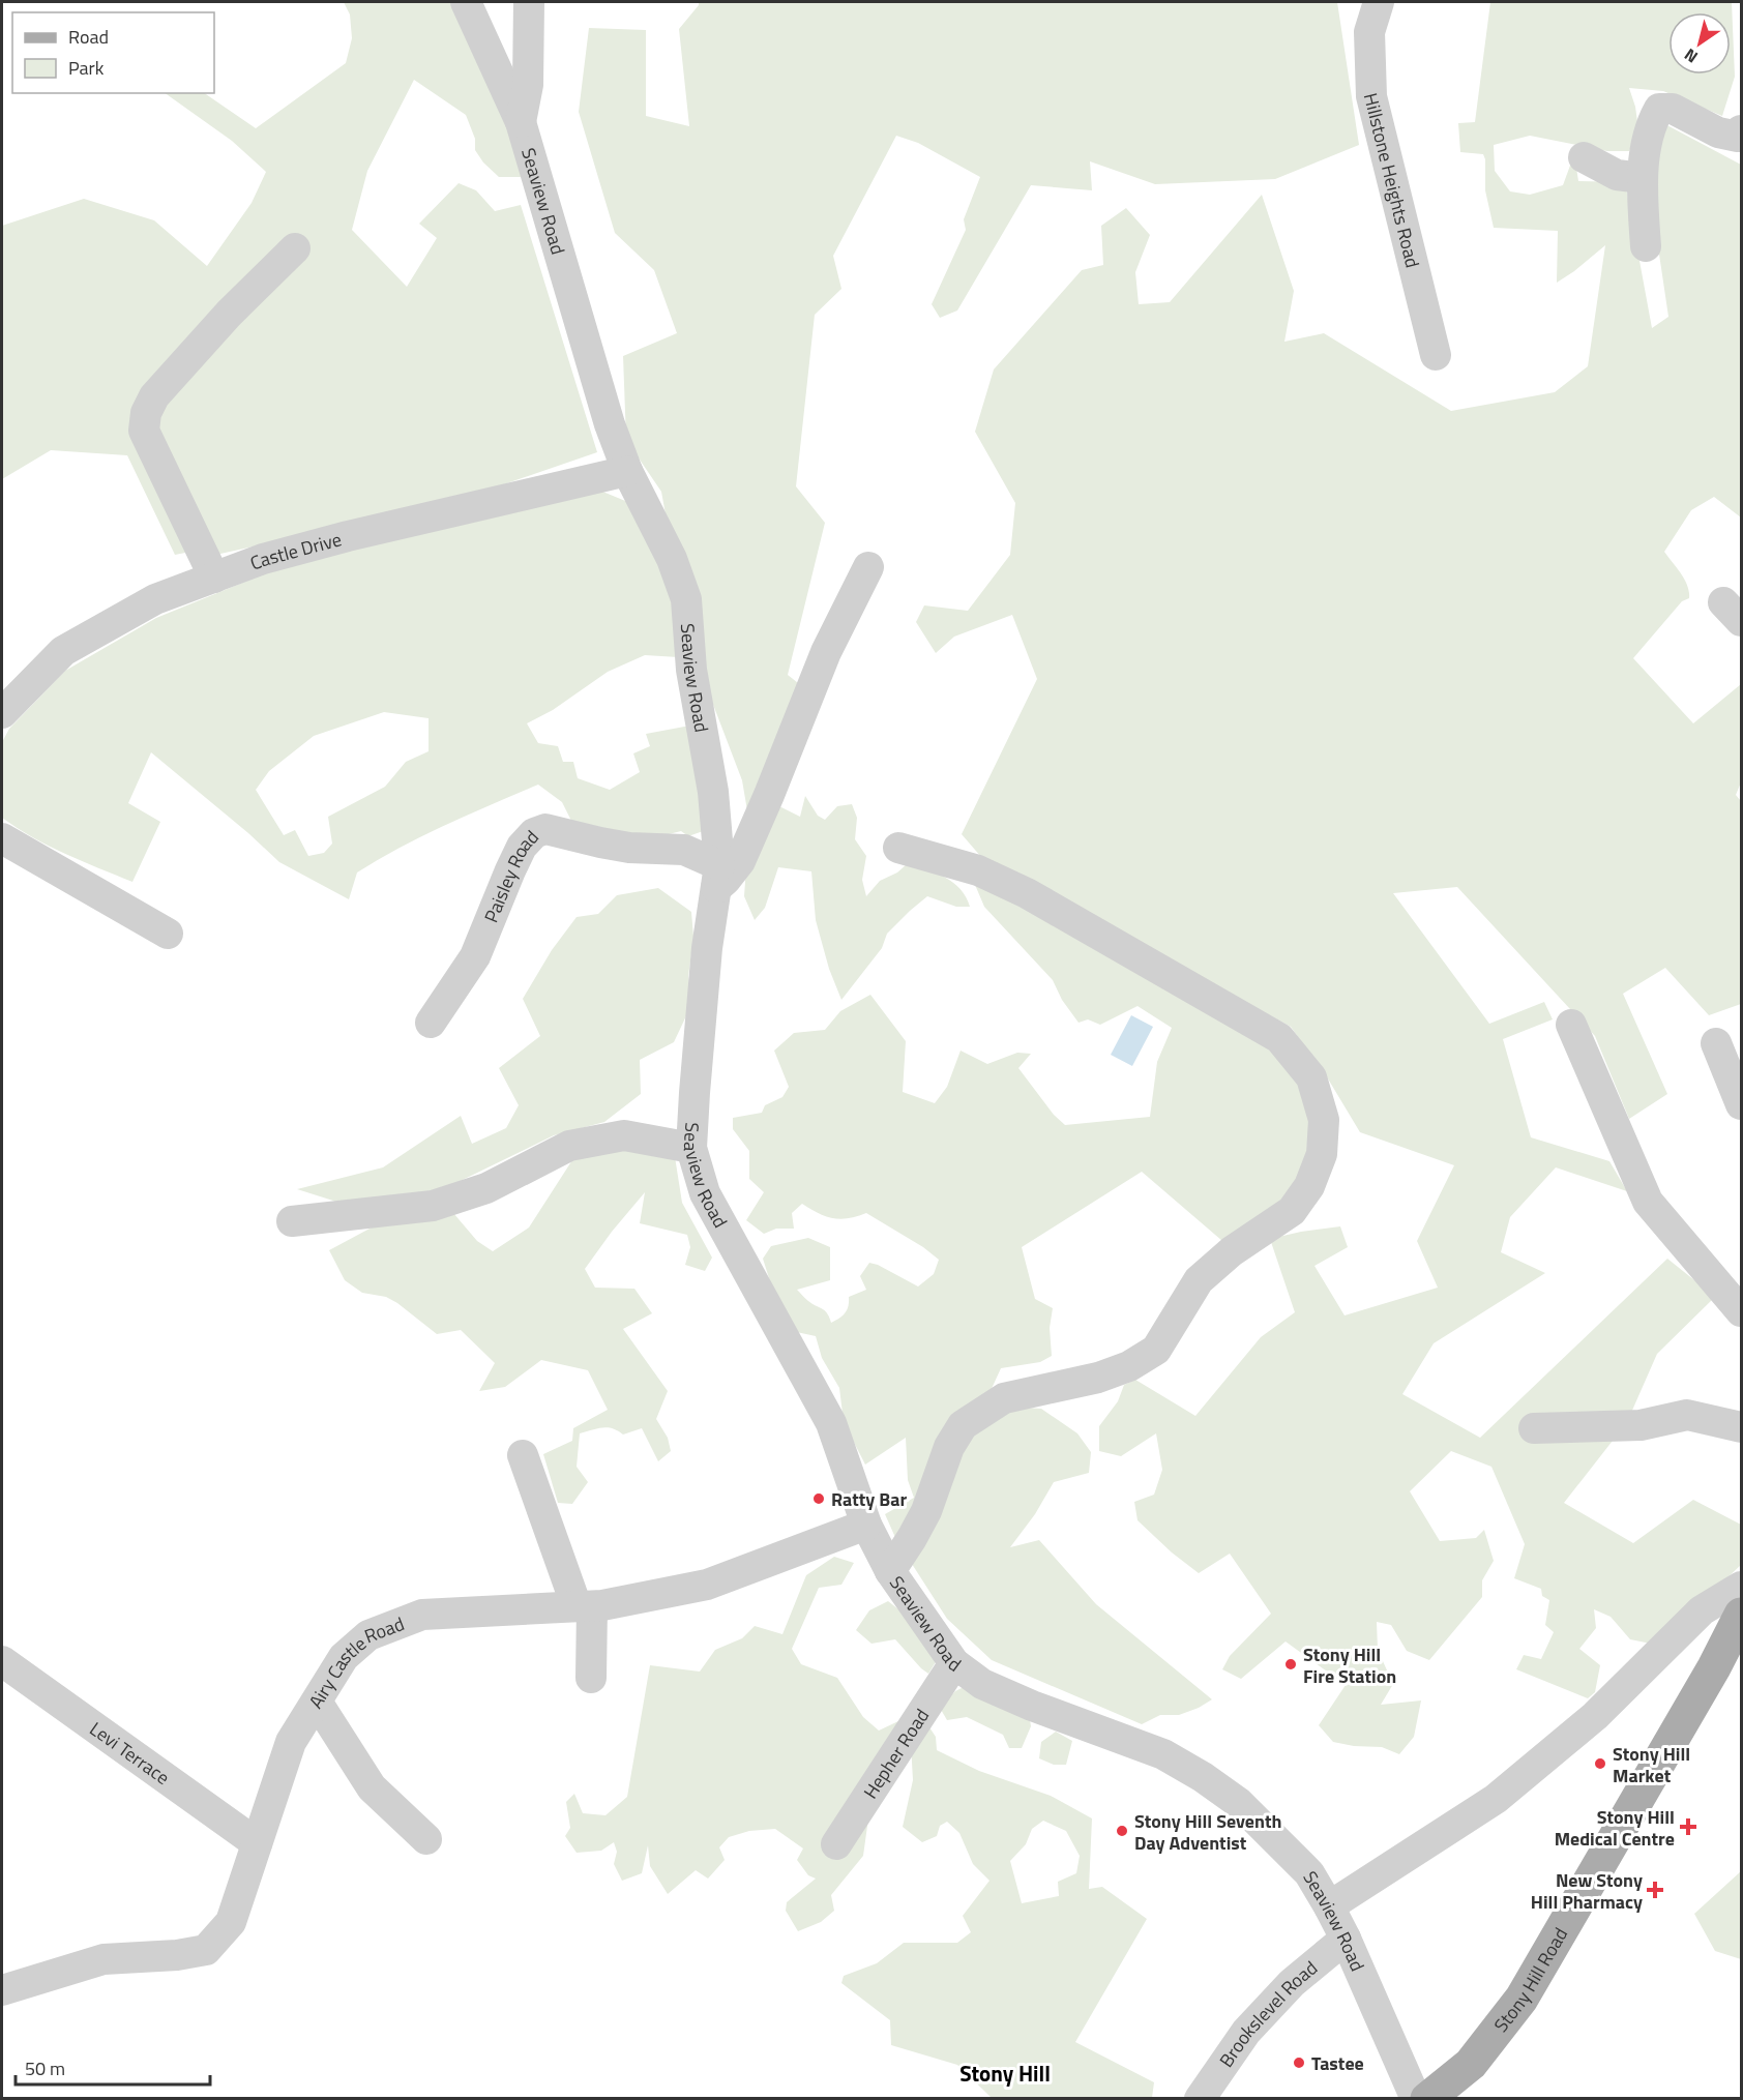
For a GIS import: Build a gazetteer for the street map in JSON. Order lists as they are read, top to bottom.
{
  "streets": {
    "main road": ["Stony Hill Road"],
    "street": [
      "Hillstone Heights Road",
      "Seaview Road",
      "Castle Drive",
      "Paisley Road",
      "Airy Castle Road",
      "Levi Terrace",
      "Hepher Road",
      "Brookslevel Road"
    ]
  },
  "crossings": [
    ["Seaview Road", "Castle Drive"],
    ["Seaview Road", "Paisley Road"],
    ["Seaview Road", "Airy Castle Road"],
    ["Seaview Road", "Hepher Road"],
    ["Seaview Road", "Brookslevel Road"],
    ["Airy Castle Road", "Levi Terrace"]
  ],
  "districts": ["Stony Hill"],
  "places": {
    "other": [
      "Ratty Bar",
      "Stony Hill Fire Station",
      "Stony Hill Market",
      "Stony Hill Seventh Day Adventist",
      "Tastee"
    ],
    "health": ["Stony Hill Medical Centre", "New Stony Hill Pharmacy"]
  },
  "legend": ["Road", "Park"],
  "scale_bar": "50 m",
  "north": "bottom left"
}
